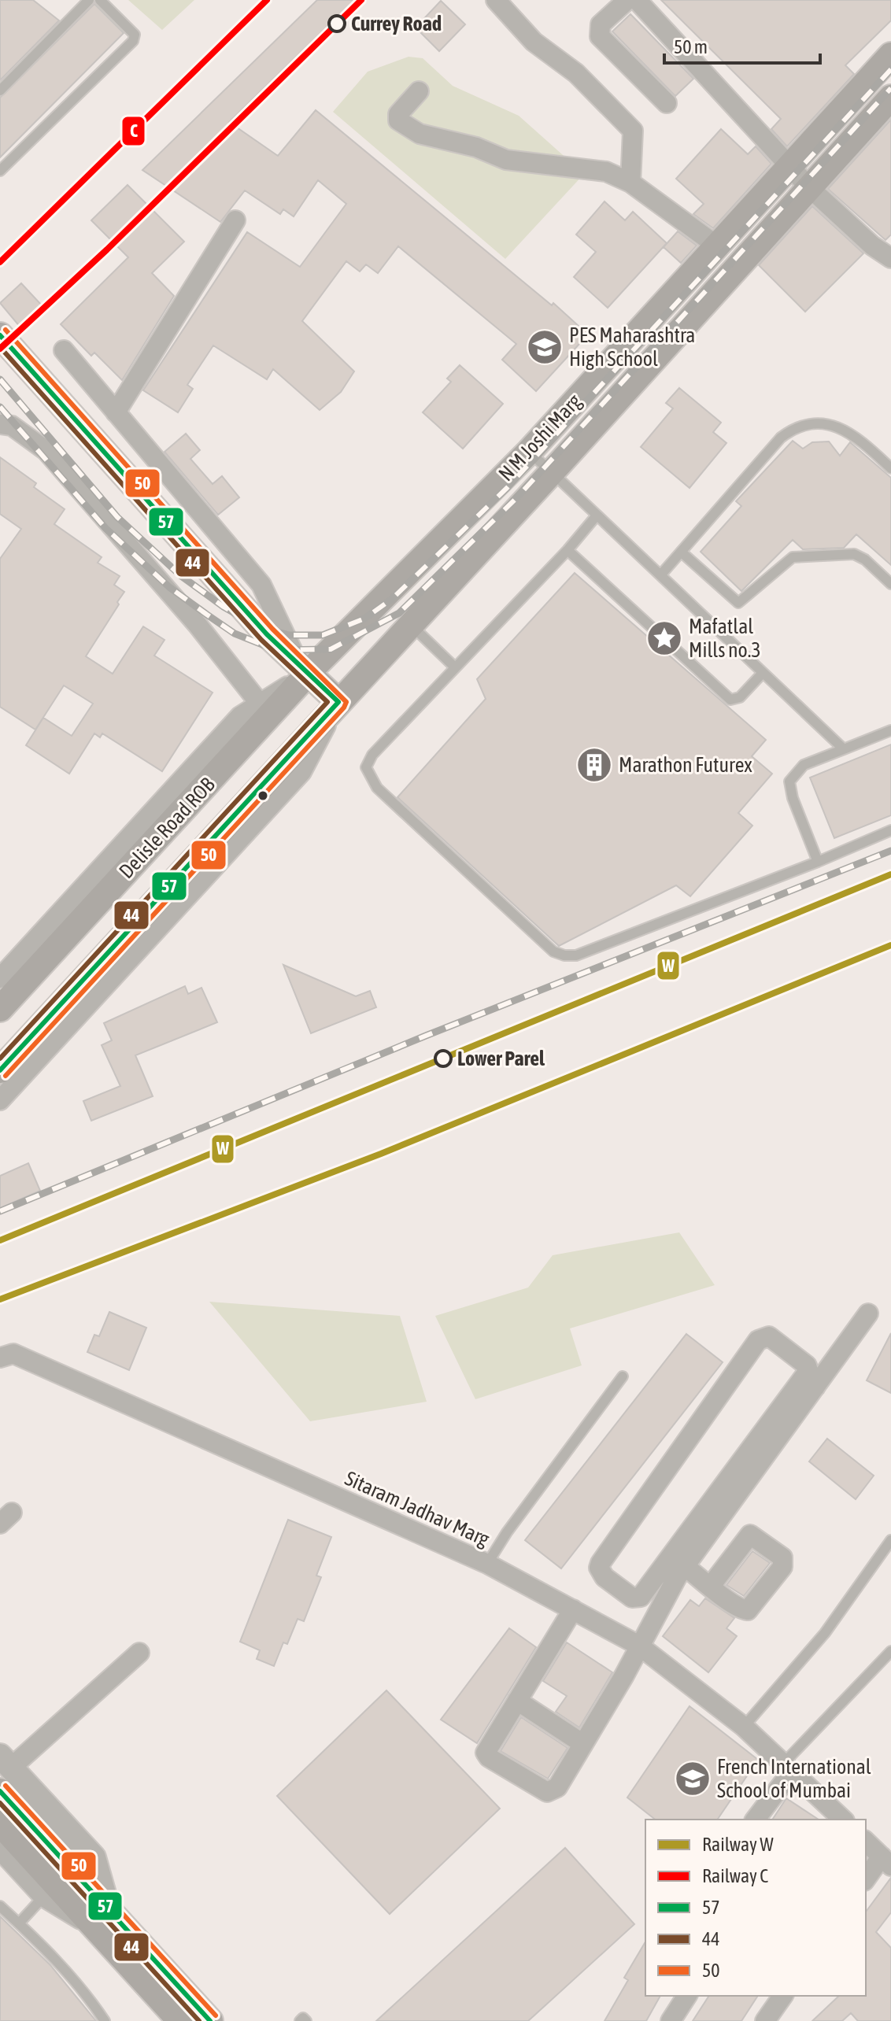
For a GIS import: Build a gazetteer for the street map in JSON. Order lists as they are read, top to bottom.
{
  "streets": {
    "main road": ["N M Joshi Marg", "Delisle Road ROB"],
    "street": ["Sitaram Jadhav Marg"]
  },
  "crossings": [
    ["N M Joshi Marg", "Delisle Road ROB"]
  ],
  "places": {
    "other": ["Currey Road", "Lower Parel"],
    "school or university": ["PES Maharashtra High School", "French International School of Mumbai"],
    "place": ["Mafatlal Mills no.3"],
    "building": ["Marathon Futurex"]
  },
  "lines": [
    "rail line C",
    "transit line 50",
    "transit line 57",
    "transit line 44",
    "rail line W"
  ],
  "legend": [
    "Railway W",
    "Railway C",
    "57",
    "44",
    "50"
  ],
  "scale_bar": "50 m"
}
